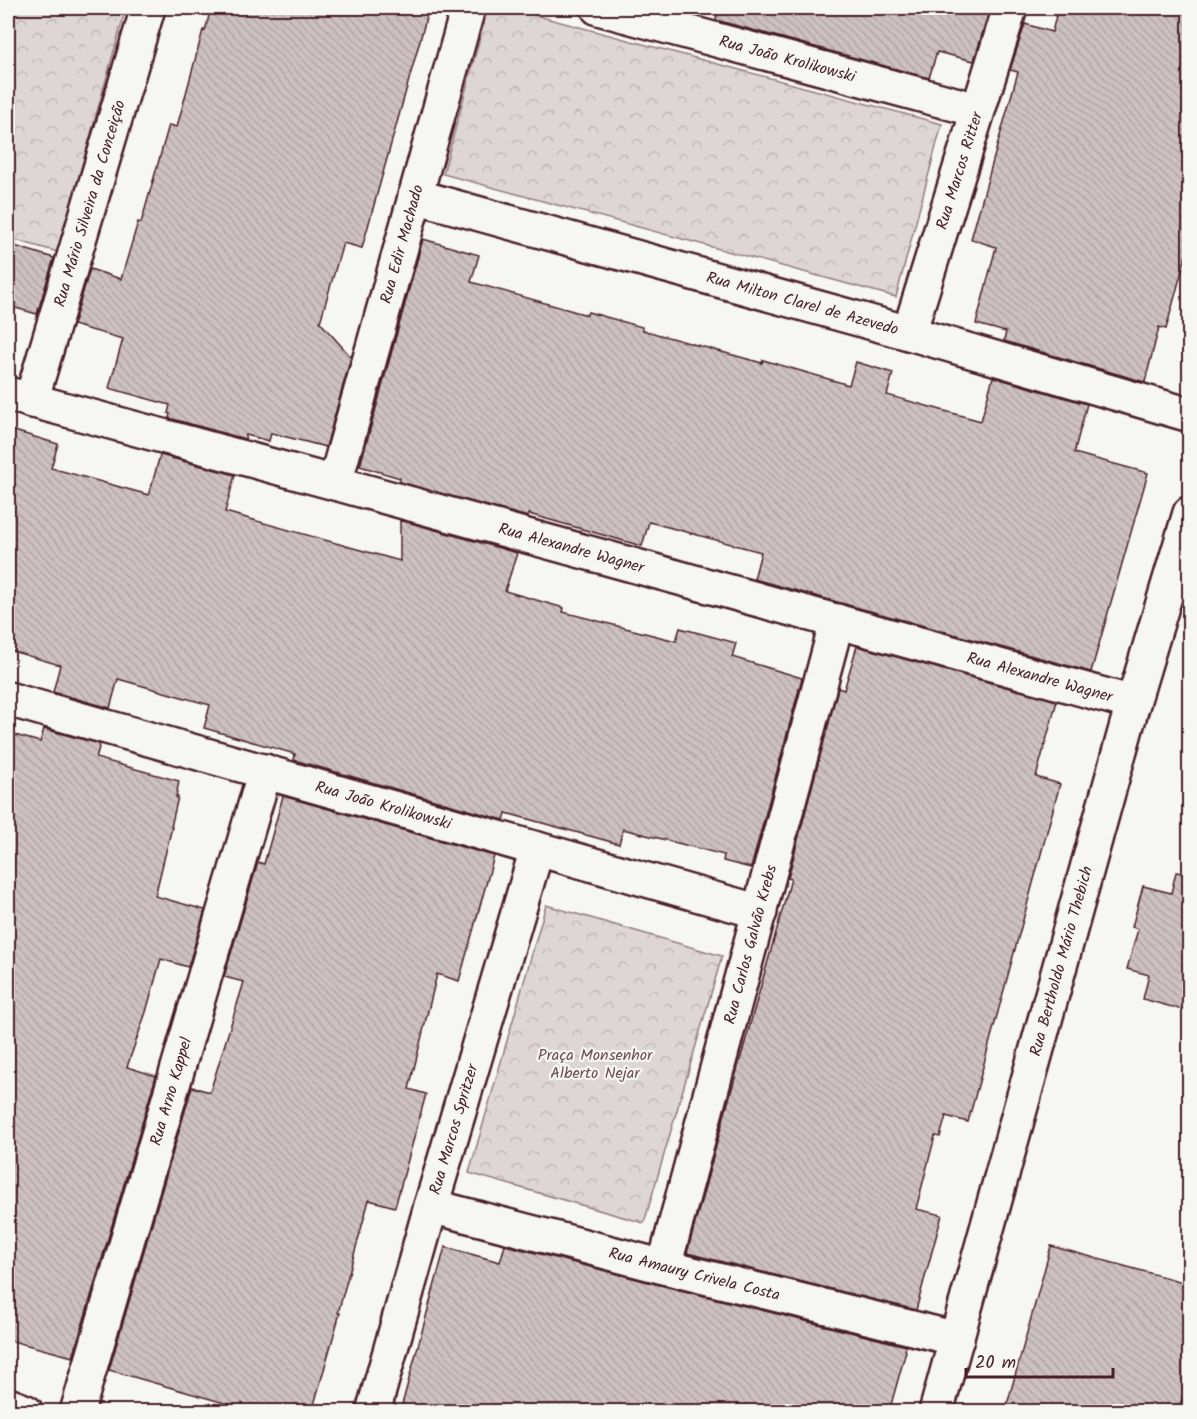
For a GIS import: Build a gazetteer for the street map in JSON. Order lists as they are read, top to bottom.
{
  "streets": {
    "street": [
      "Rua João Krolikowski",
      "Rua Marcos Ritter",
      "Rua Mário Silveira da Conceição",
      "Rua Edir Machado",
      "Rua Milton Clarel de Azevedo",
      "Rua Alexandre Wagner",
      "Rua Carlos Galvão Krebs",
      "Rua Bertholdo Mário Thebich",
      "Rua Arno Kappel",
      "Rua Marcos Spritzer",
      "Rua Amaury Crivela Costa"
    ]
  },
  "crossings": [
    ["Rua João Krolikowski", "Rua Marcos Ritter"],
    ["Rua João Krolikowski", "Rua Carlos Galvão Krebs"],
    ["Rua João Krolikowski", "Rua Arno Kappel"],
    ["Rua João Krolikowski", "Rua Marcos Spritzer"],
    ["Rua Marcos Ritter", "Rua Milton Clarel de Azevedo"],
    ["Rua Mário Silveira da Conceição", "Rua Alexandre Wagner"],
    ["Rua Edir Machado", "Rua Milton Clarel de Azevedo"],
    ["Rua Edir Machado", "Rua Alexandre Wagner"],
    ["Rua Alexandre Wagner", "Rua Carlos Galvão Krebs"],
    ["Rua Alexandre Wagner", "Rua Bertholdo Mário Thebich"],
    ["Rua Carlos Galvão Krebs", "Rua Amaury Crivela Costa"],
    ["Rua Bertholdo Mário Thebich", "Rua Amaury Crivela Costa"],
    ["Rua Marcos Spritzer", "Rua Amaury Crivela Costa"]
  ],
  "parks": ["Praça Monsenhor Alberto Nejar"],
  "scale_bar": "20 m"
}
